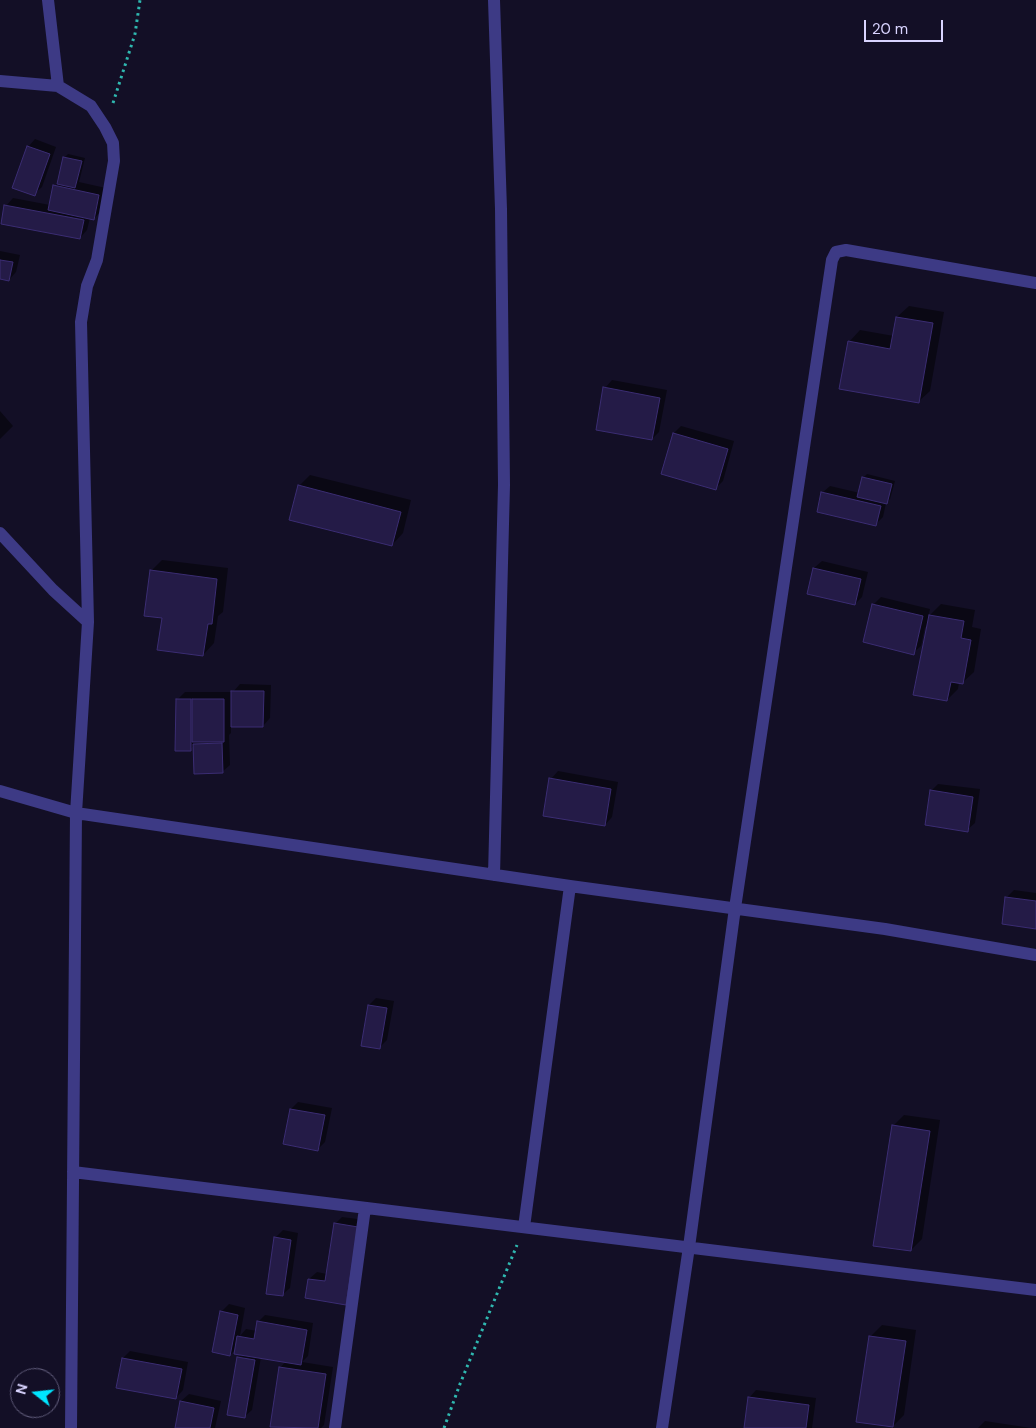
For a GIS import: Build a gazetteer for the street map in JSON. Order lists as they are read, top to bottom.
{
  "scale_bar": "20 m",
  "north": "left"
}
